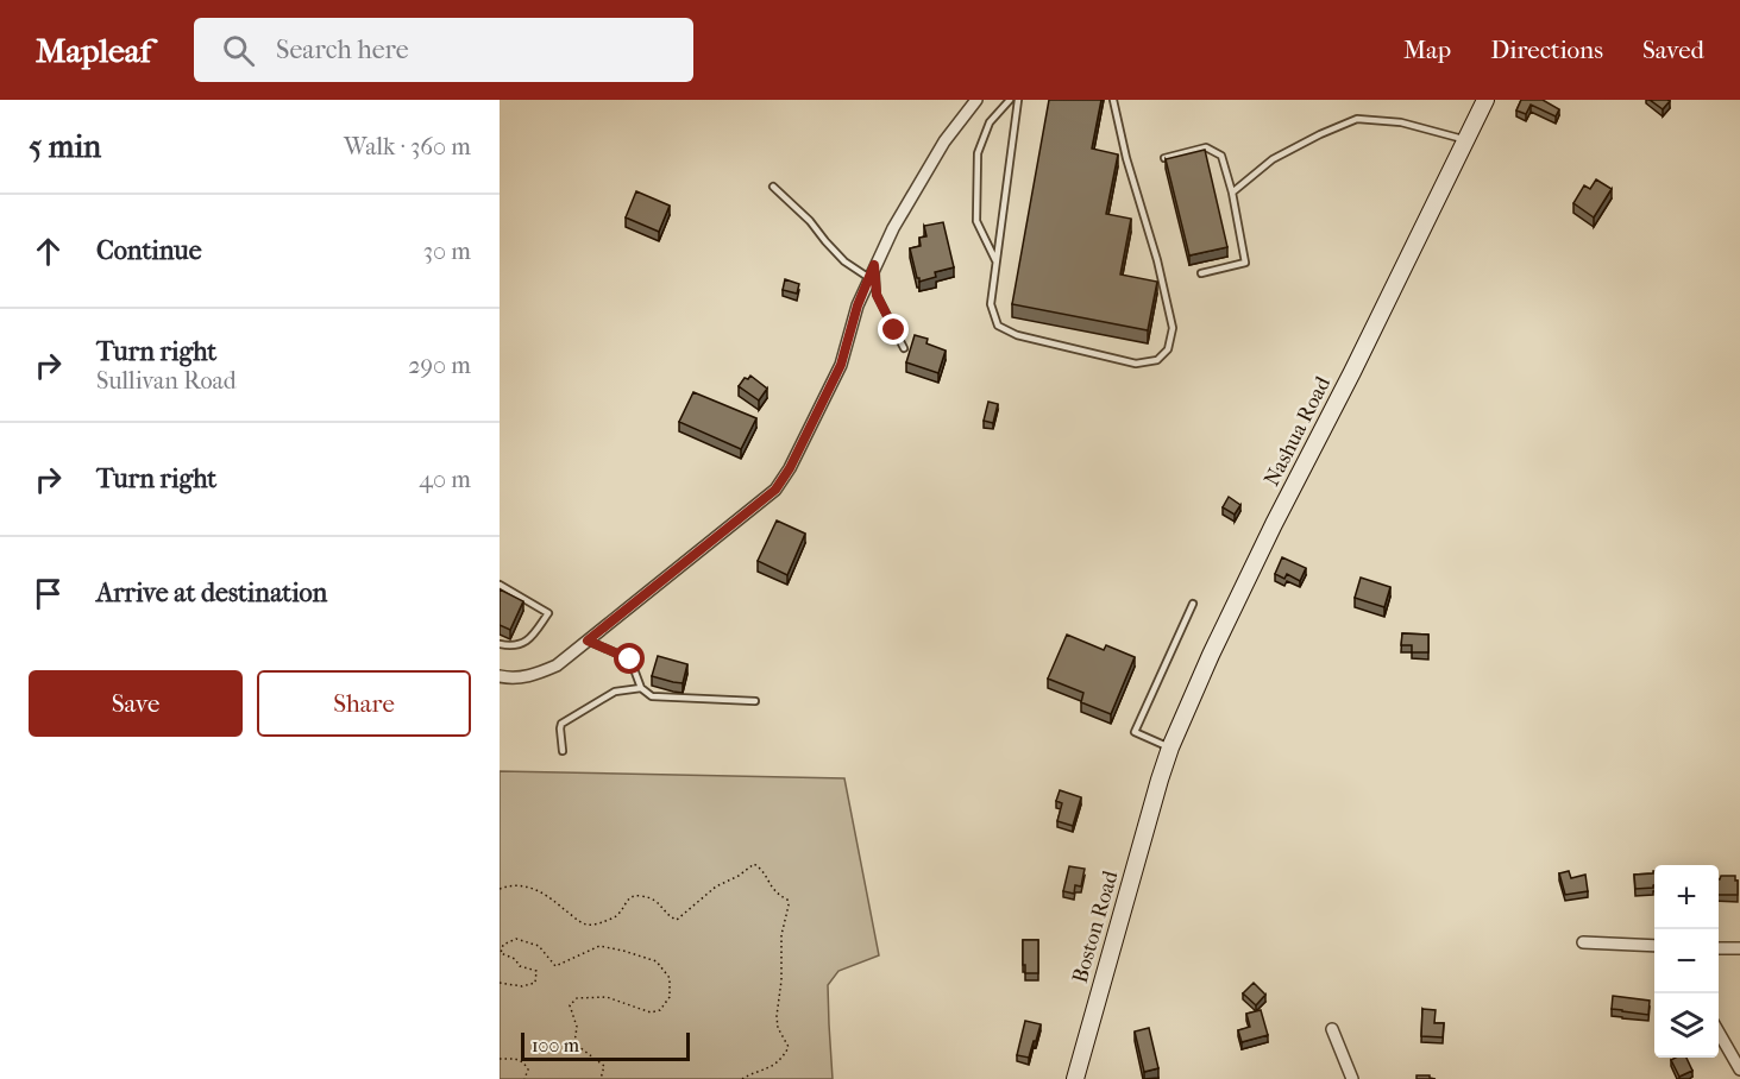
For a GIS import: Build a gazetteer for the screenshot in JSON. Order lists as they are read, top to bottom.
{
  "streets": {
    "main road": ["Nashua Road", "Boston Road"]
  },
  "crossings": [
    ["Nashua Road", "Boston Road"]
  ],
  "scale_bar": "100 m",
  "page": {
    "header": "Mapleaf",
    "search": "Search here",
    "nav": ["Map", "Directions", "Saved"],
    "heading": ["5 min", "Walk · 360 m"],
    "list": [
      ["Continue", "30 m"],
      ["Turn right", "Sullivan Road", "290 m"],
      ["Turn right", "40 m"],
      "Arrive at destination"
    ],
    "buttons": ["Save", "Share"],
    "map_buttons": ["+", "−"],
    "scale": "100 m"
  }
}
